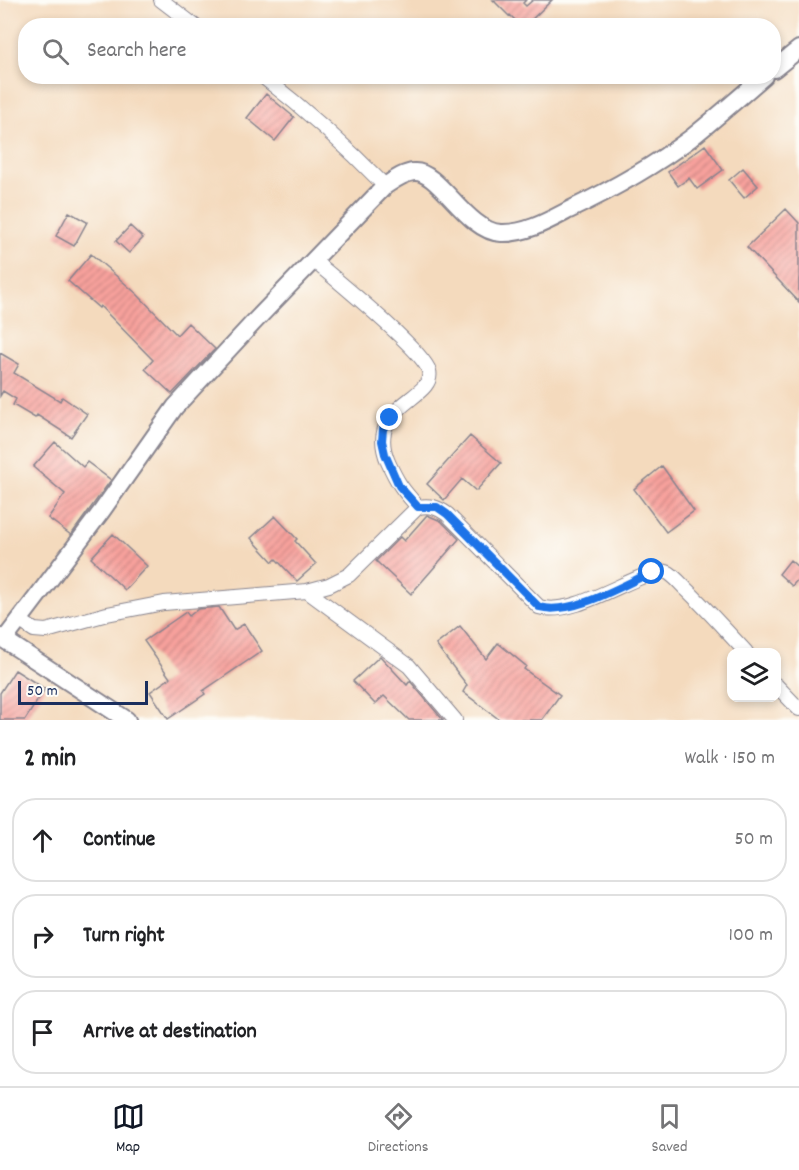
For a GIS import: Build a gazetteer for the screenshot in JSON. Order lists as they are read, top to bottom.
{
  "scale_bar": "50 m",
  "page": {
    "search": "Search here",
    "scale": "50 m",
    "heading": ["2 min", "Walk · 150 m"],
    "list": [
      ["Continue", "50 m"],
      ["Turn right", "100 m"],
      "Arrive at destination"
    ],
    "nav": ["Map", "Directions", "Saved"]
  }
}
